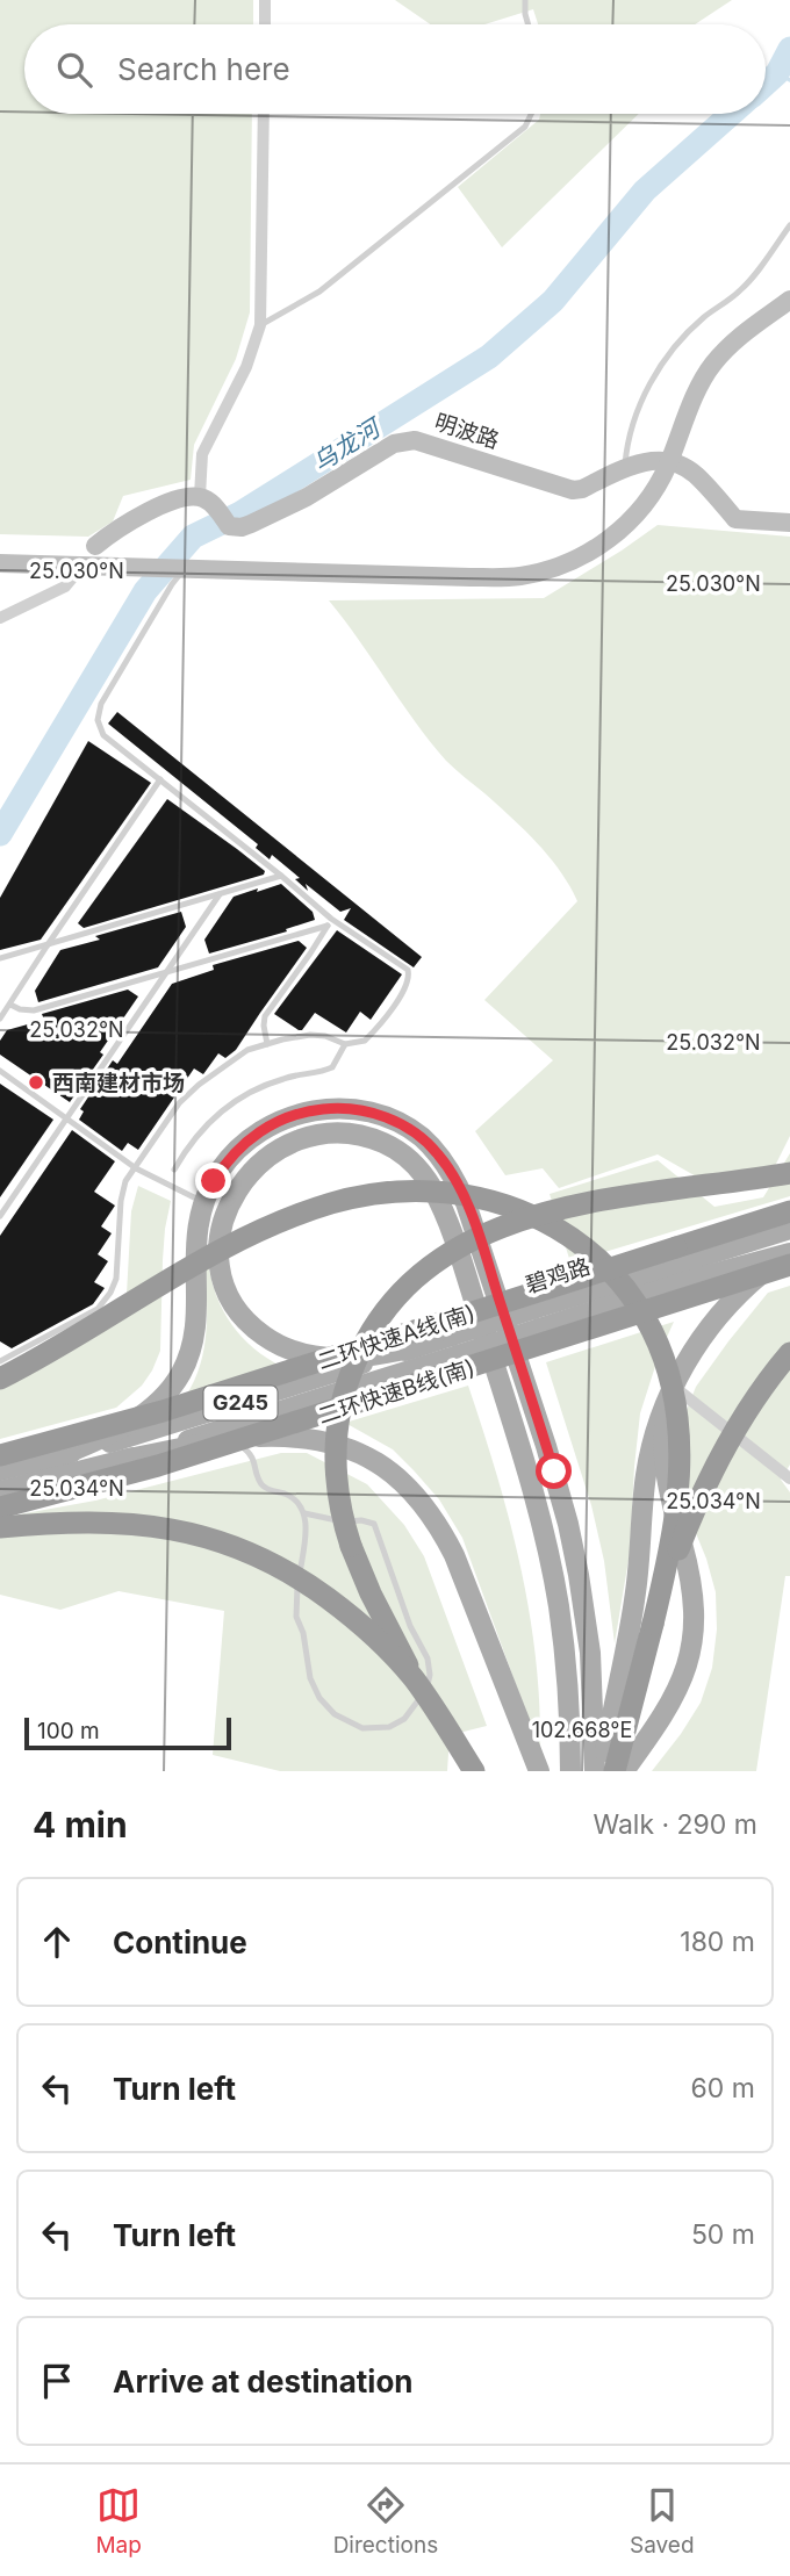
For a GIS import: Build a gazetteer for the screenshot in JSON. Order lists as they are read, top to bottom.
{
  "streets": {
    "highway": ["二环快速A线(南)", "二环快速B线(南)"],
    "main road": ["碧鸡路", "G245"],
    "street": ["明波路"]
  },
  "crossings": [
    ["碧鸡路", "G245"]
  ],
  "water": ["乌龙河"],
  "places": ["西南建材市场"],
  "scale_bar": "100 m",
  "page": {
    "search": "Search here",
    "scale": "100 m",
    "heading": ["4 min", "Walk · 290 m"],
    "list": [
      ["Continue", "180 m"],
      ["Turn left", "60 m"],
      ["Turn left", "50 m"],
      "Arrive at destination"
    ],
    "nav": ["Map", "Directions", "Saved"]
  },
  "coordinates": [
    "25.030°N",
    "25.032°N",
    "25.034°N",
    "102.668°E"
  ]
}
